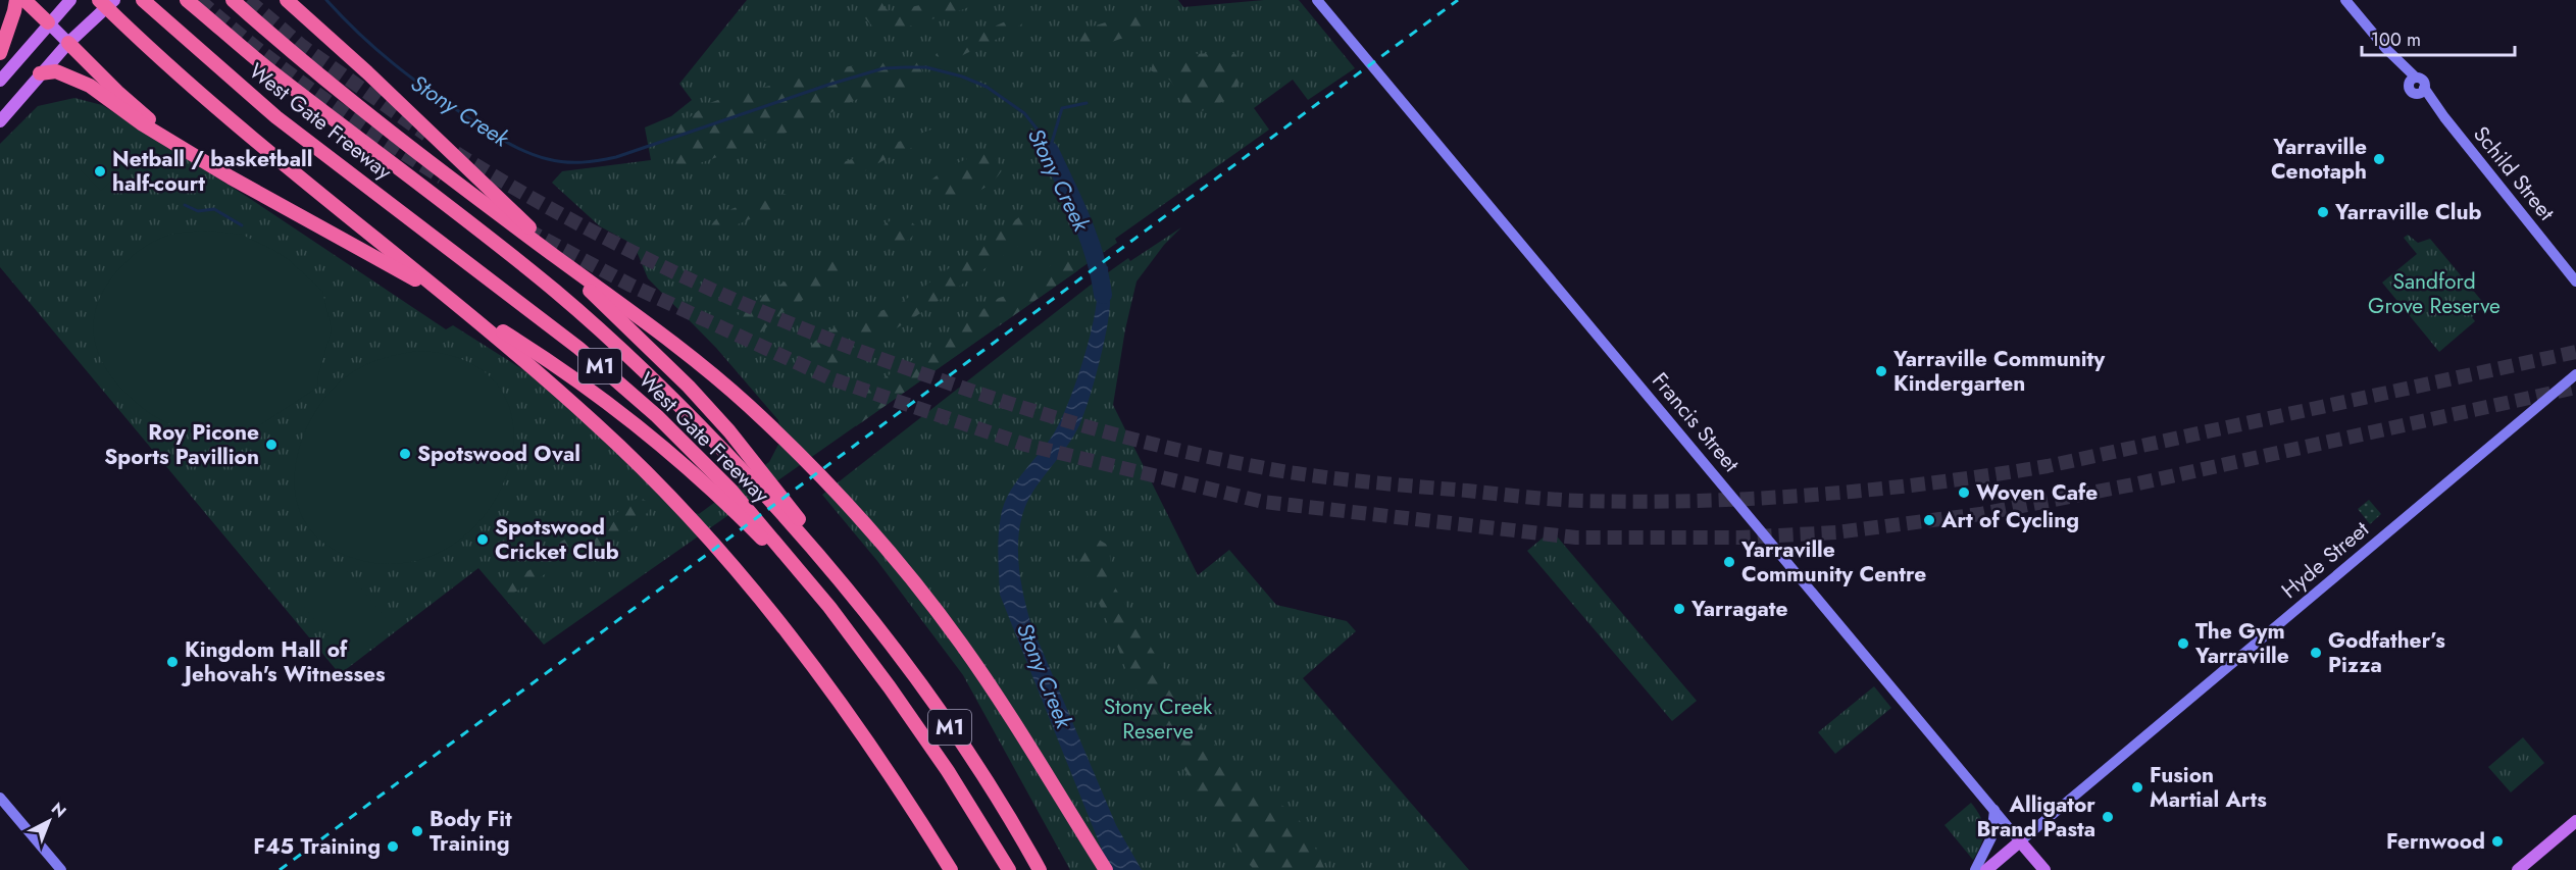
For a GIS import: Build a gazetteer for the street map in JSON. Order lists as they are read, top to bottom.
{
  "streets": {
    "highway": ["West Gate Freeway", "M1"],
    "main road": ["Francis Street", "Hyde Street"],
    "street": ["Schild Street"]
  },
  "crossings": [
    ["Francis Street", "Hyde Street"]
  ],
  "water": ["Stony Creek"],
  "parks": ["Sandford Grove Reserve", "Stony Creek Reserve"],
  "places": [
    "Yarraville Cenotaph",
    "Netball / basketball half-court",
    "Yarraville Club",
    "Yarraville Community Kindergarten",
    "Roy Picone Sports Pavillion",
    "Spotswood Oval",
    "Woven Cafe",
    "Art of Cycling",
    "Spotswood Cricket Club",
    "Yarraville Community Centre",
    "Yarragate",
    "The Gym Yarraville",
    "Godfather’s Pizza",
    "Kingdom Hall of Jehovah's Witnesses",
    "Fusion Martial Arts",
    "Alligator Brand Pasta",
    "Body Fit Training",
    "Fernwood",
    "F45 Training"
  ],
  "scale_bar": "100 m",
  "north": "top right"
}
